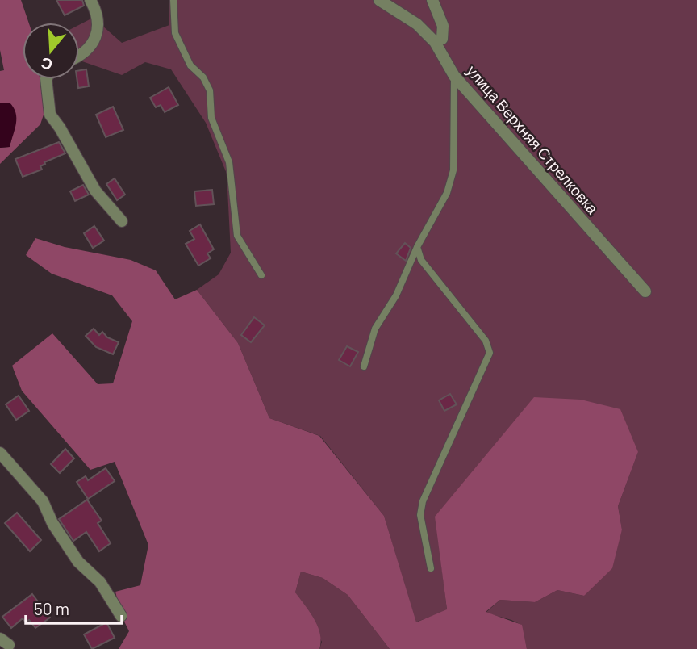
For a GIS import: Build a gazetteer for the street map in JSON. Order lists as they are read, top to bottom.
{
  "streets": {
    "street": ["улица Верхняя Стрелковка"]
  },
  "scale_bar": "50 m",
  "north": "bottom"
}
